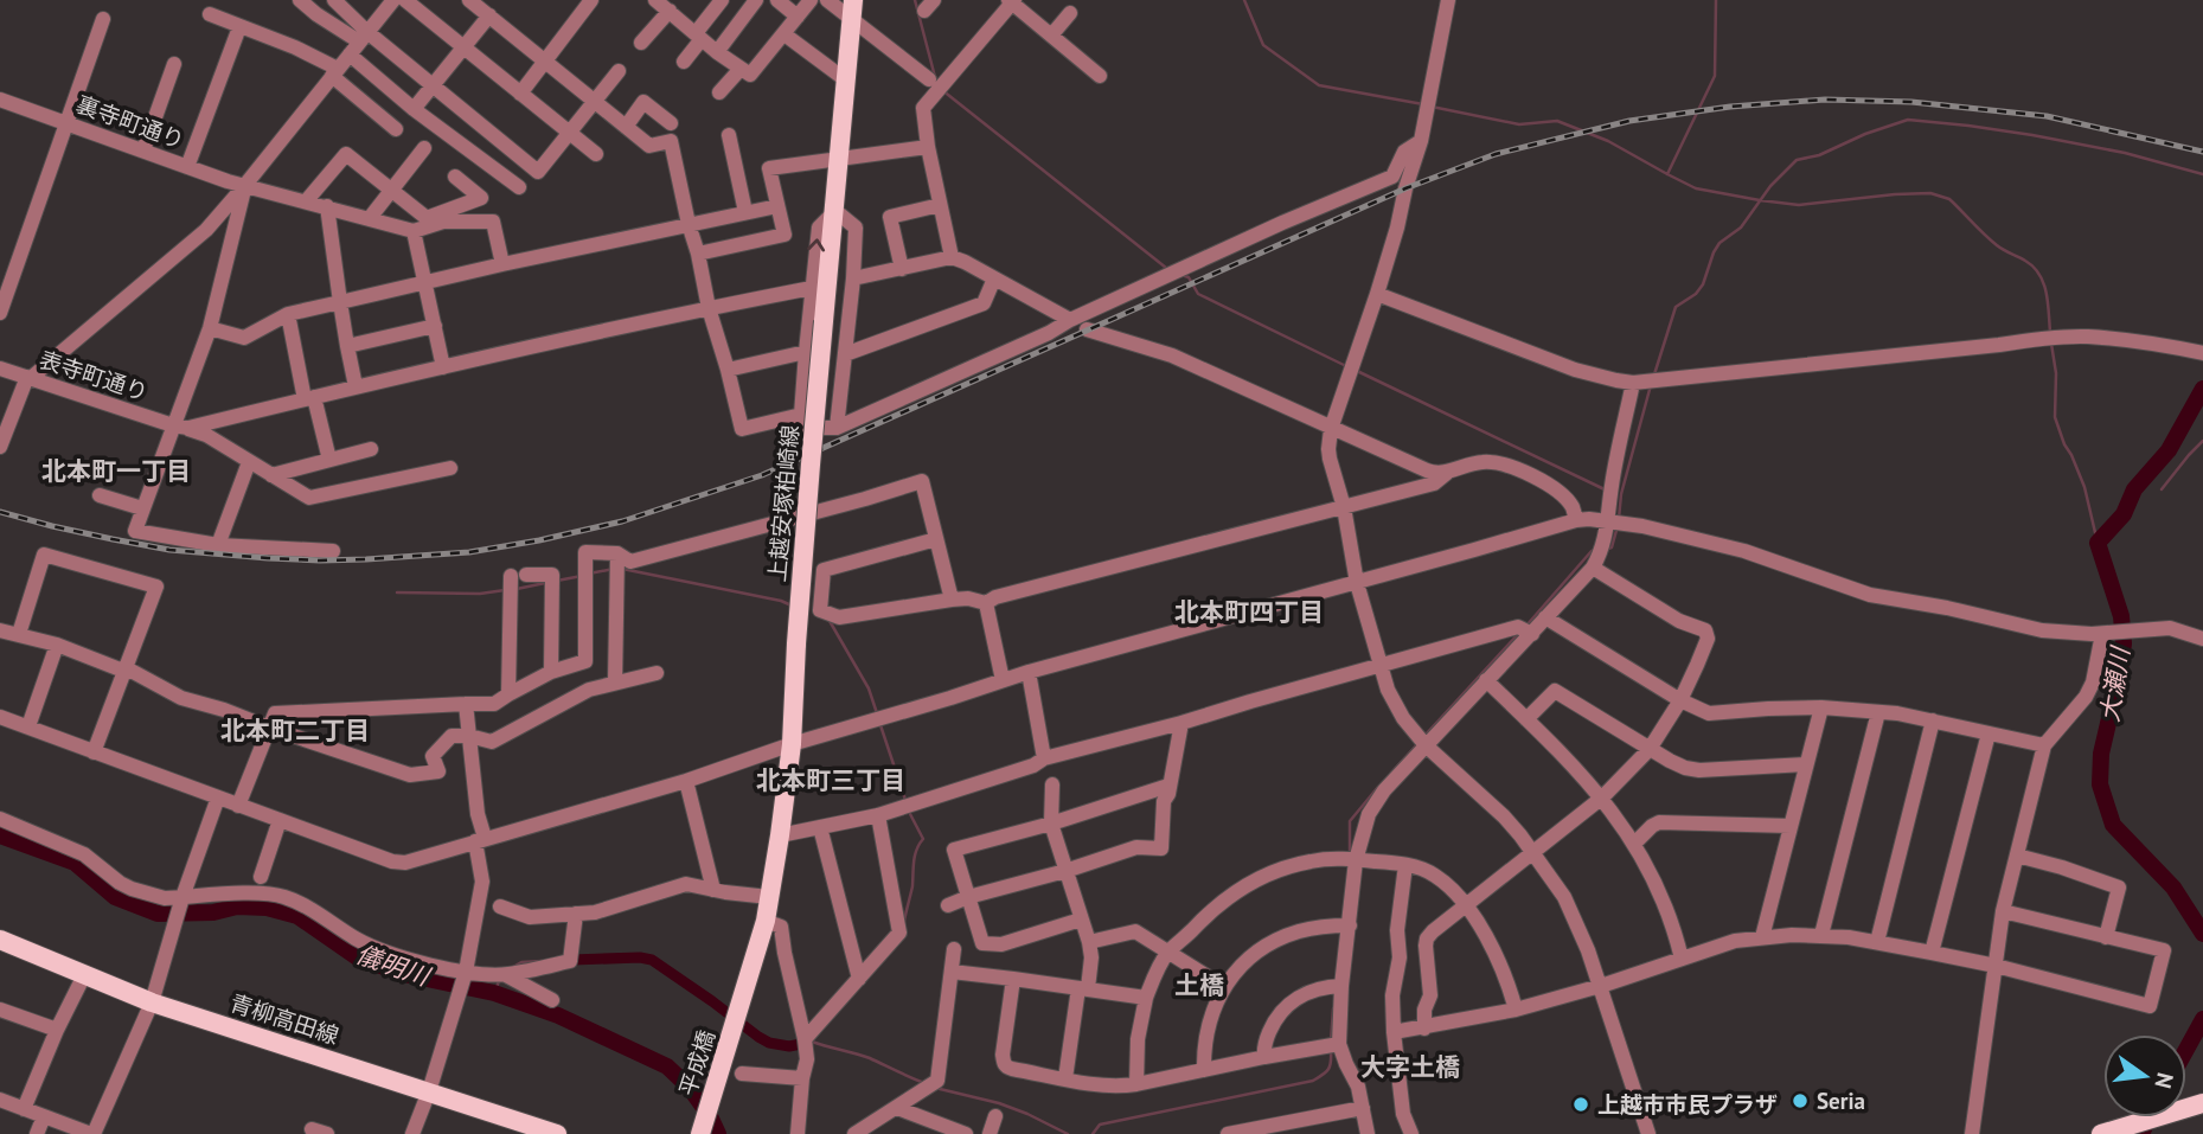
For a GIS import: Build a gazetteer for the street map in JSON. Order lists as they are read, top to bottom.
{
  "streets": {
    "main road": ["上越安塚柏崎線", "青柳高田線", "平成橋"],
    "street": ["裏寺町通り", "表寺町通り"]
  },
  "crossings": [
    ["上越安塚柏崎線", "平成橋"]
  ],
  "districts": [
    "北本町一丁目",
    "北本町四丁目",
    "北本町二丁目",
    "北本町三丁目",
    "土橋",
    "大字土橋"
  ],
  "water": ["大瀬川", "儀明川"],
  "places": ["Seria", "上越市市民プラザ"],
  "north": "right"
}
